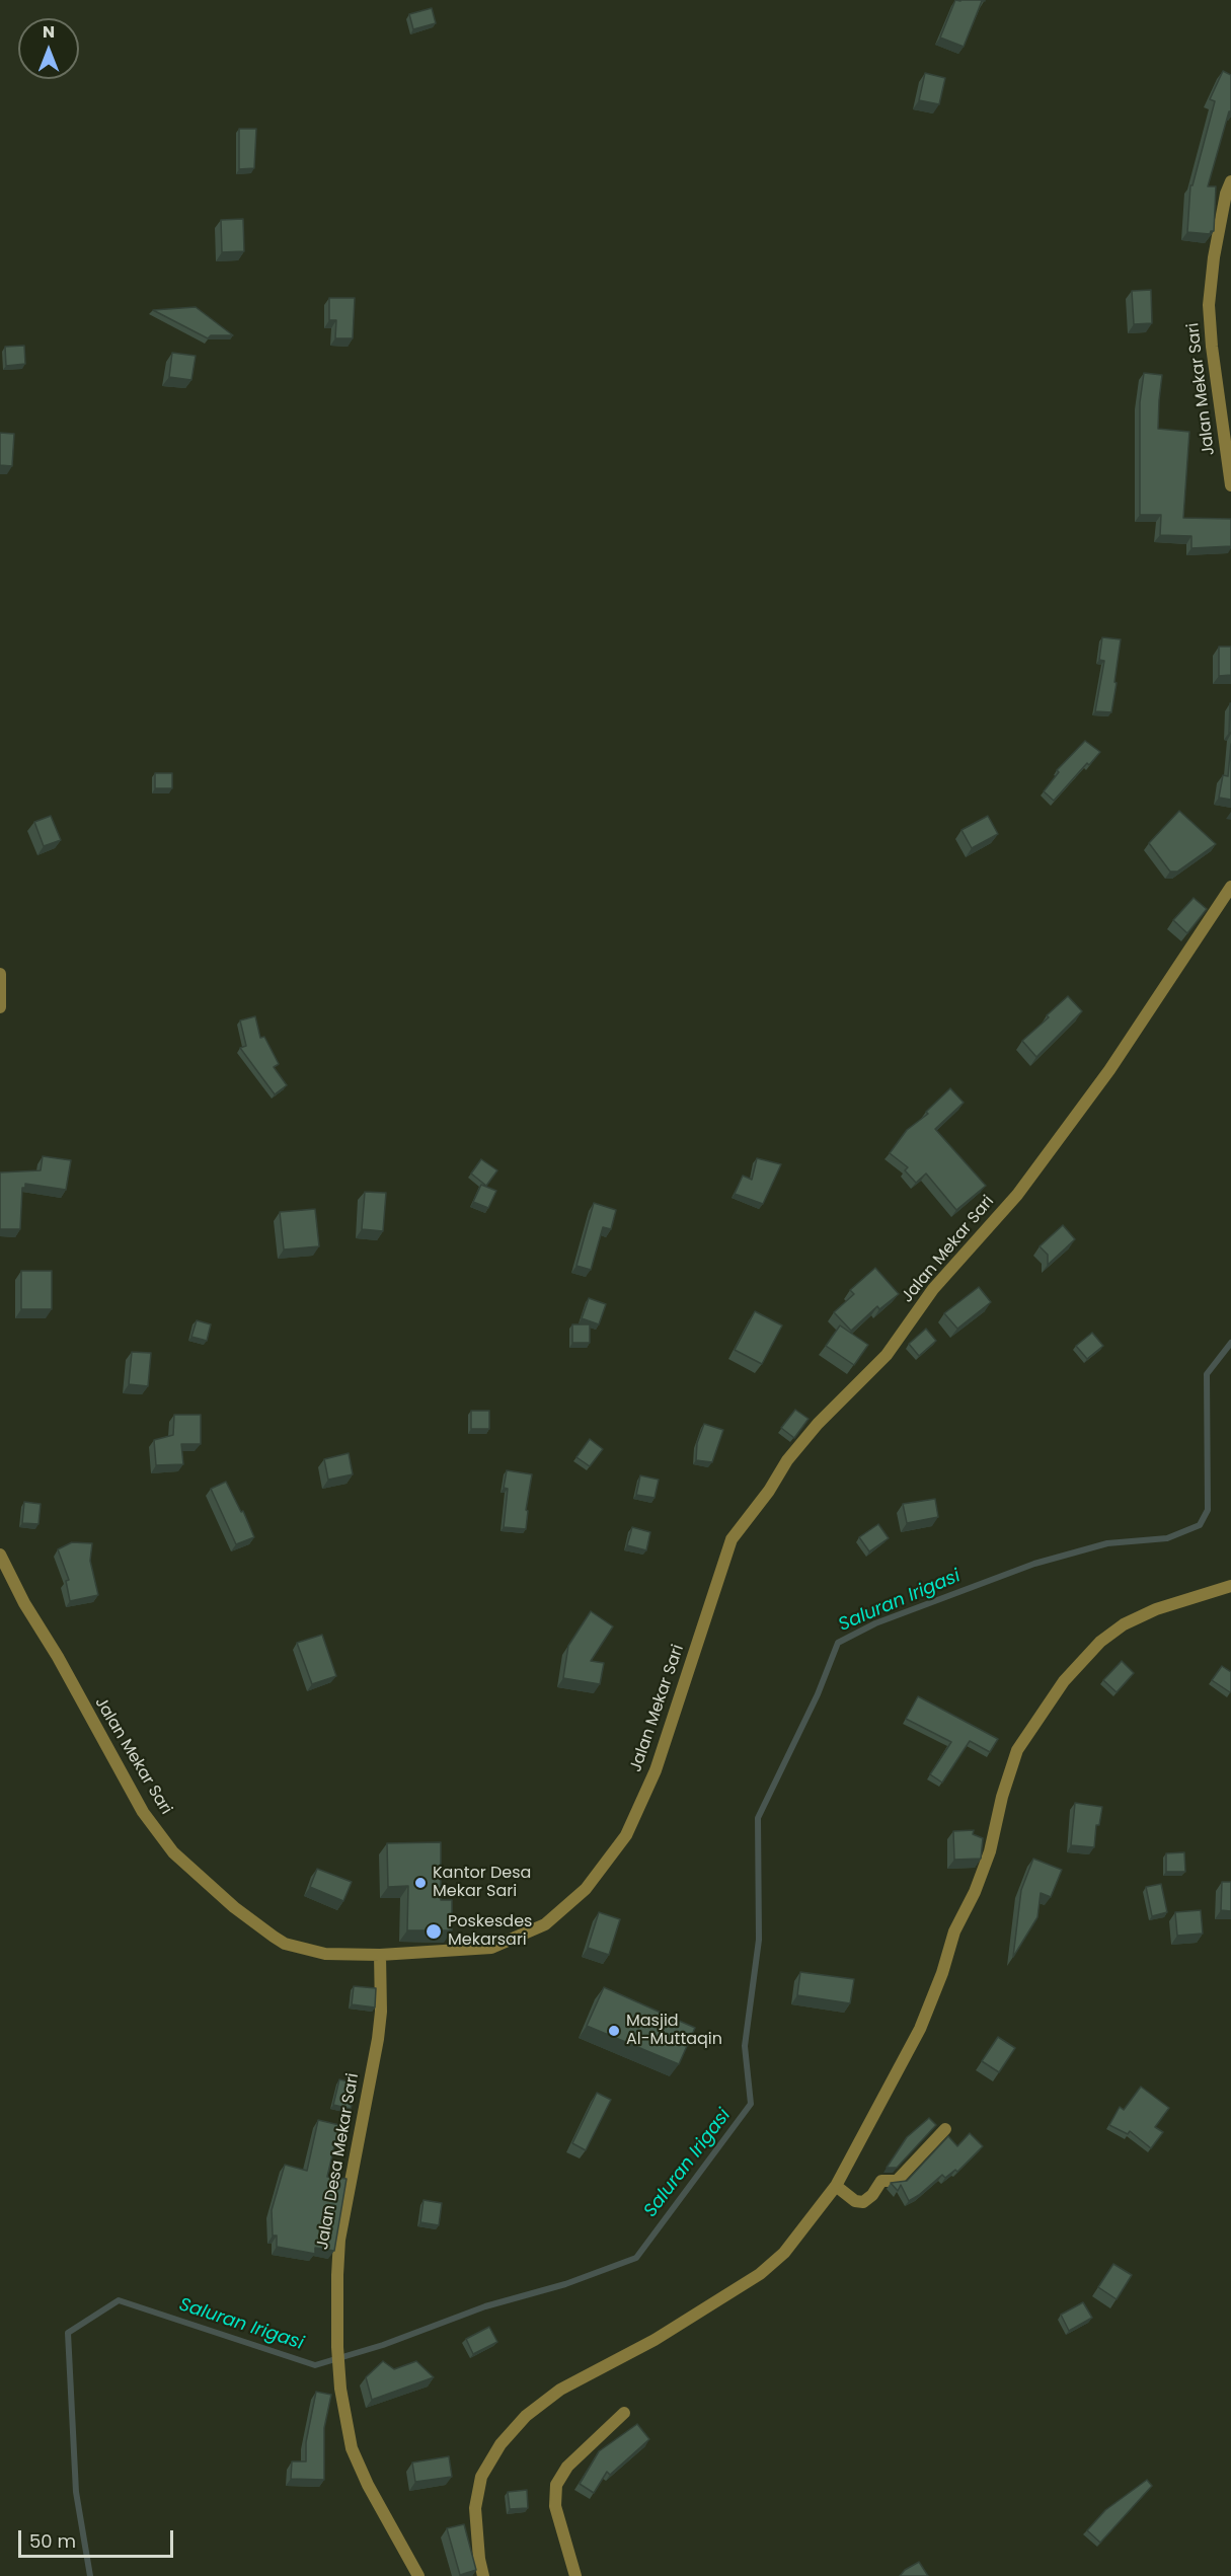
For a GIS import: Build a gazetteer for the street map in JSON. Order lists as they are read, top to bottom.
{
  "streets": {
    "street": ["Jalan Mekar Sari", "Jalan Desa Mekar Sari"]
  },
  "crossings": [
    ["Jalan Mekar Sari", "Jalan Desa Mekar Sari"]
  ],
  "water": ["Saluran Irigasi"],
  "places": ["Kantor Desa Mekar Sari", "Poskesdes Mekarsari", "Masjid Al-Muttaqin"],
  "scale_bar": "50 m",
  "north": "top"
}
